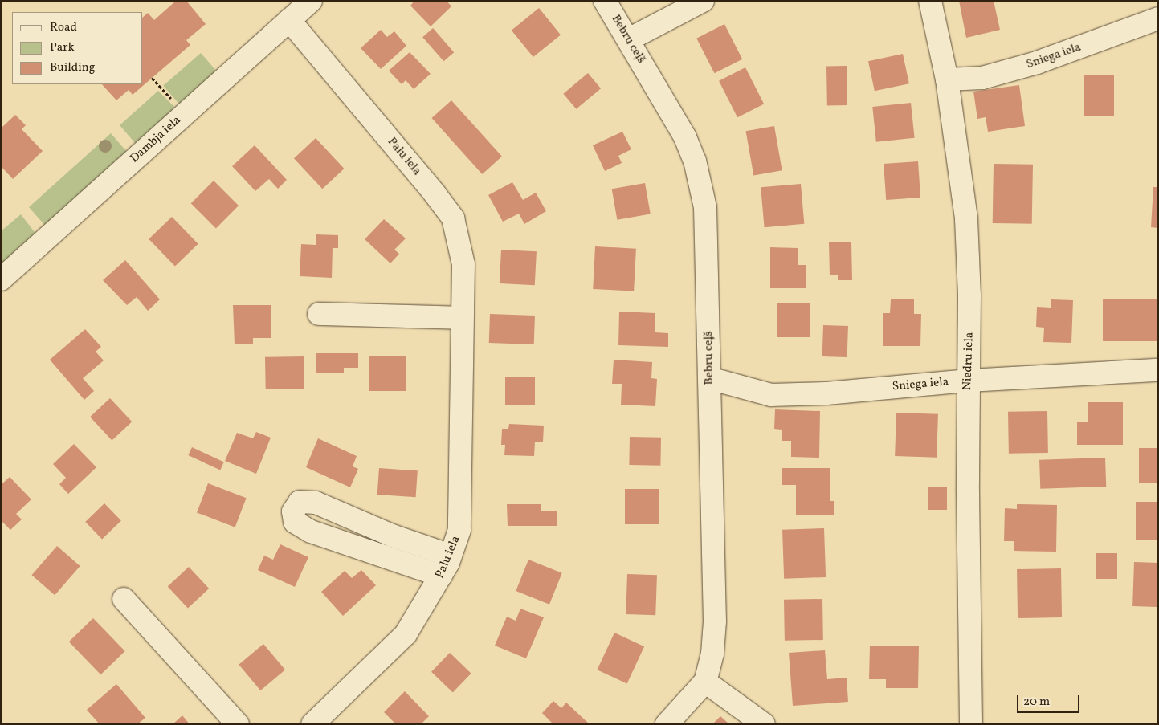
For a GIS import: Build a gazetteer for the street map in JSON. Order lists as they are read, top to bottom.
{
  "streets": {
    "street": [
      "Bebru ceļš",
      "Sniega iela",
      "Dambja iela",
      "Palu iela",
      "Niedru iela"
    ]
  },
  "crossings": [
    ["Bebru ceļš", "Sniega iela"],
    ["Sniega iela", "Niedru iela"],
    ["Dambja iela", "Palu iela"]
  ],
  "legend": ["Road", "Park", "Building"],
  "scale_bar": "20 m"
}
